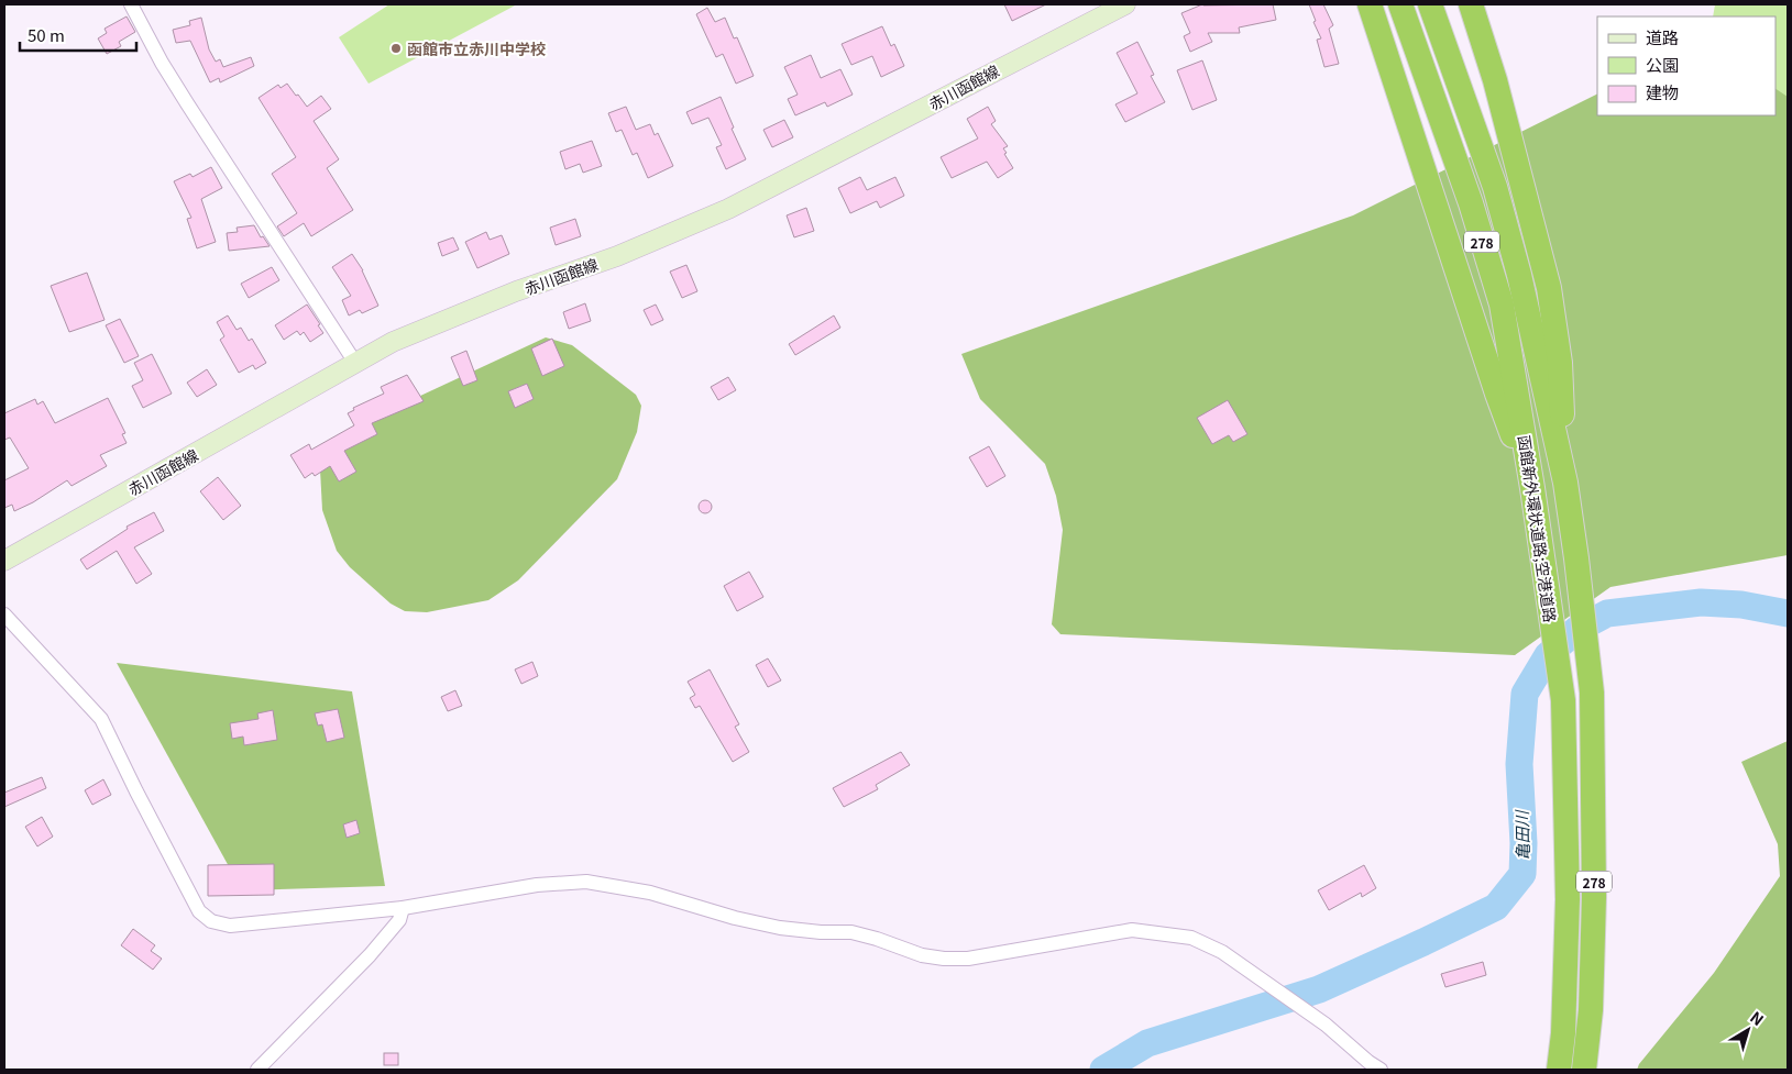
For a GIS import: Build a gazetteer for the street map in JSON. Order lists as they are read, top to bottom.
{
  "streets": {
    "highway": ["278", "函館新外環状道路;空港道路"],
    "main road": ["赤川函館線"]
  },
  "water": ["亀田川"],
  "places": ["函館市立赤川中学校"],
  "legend": ["道路", "公園", "建物"],
  "scale_bar": "50 m",
  "north": "top right"
}
